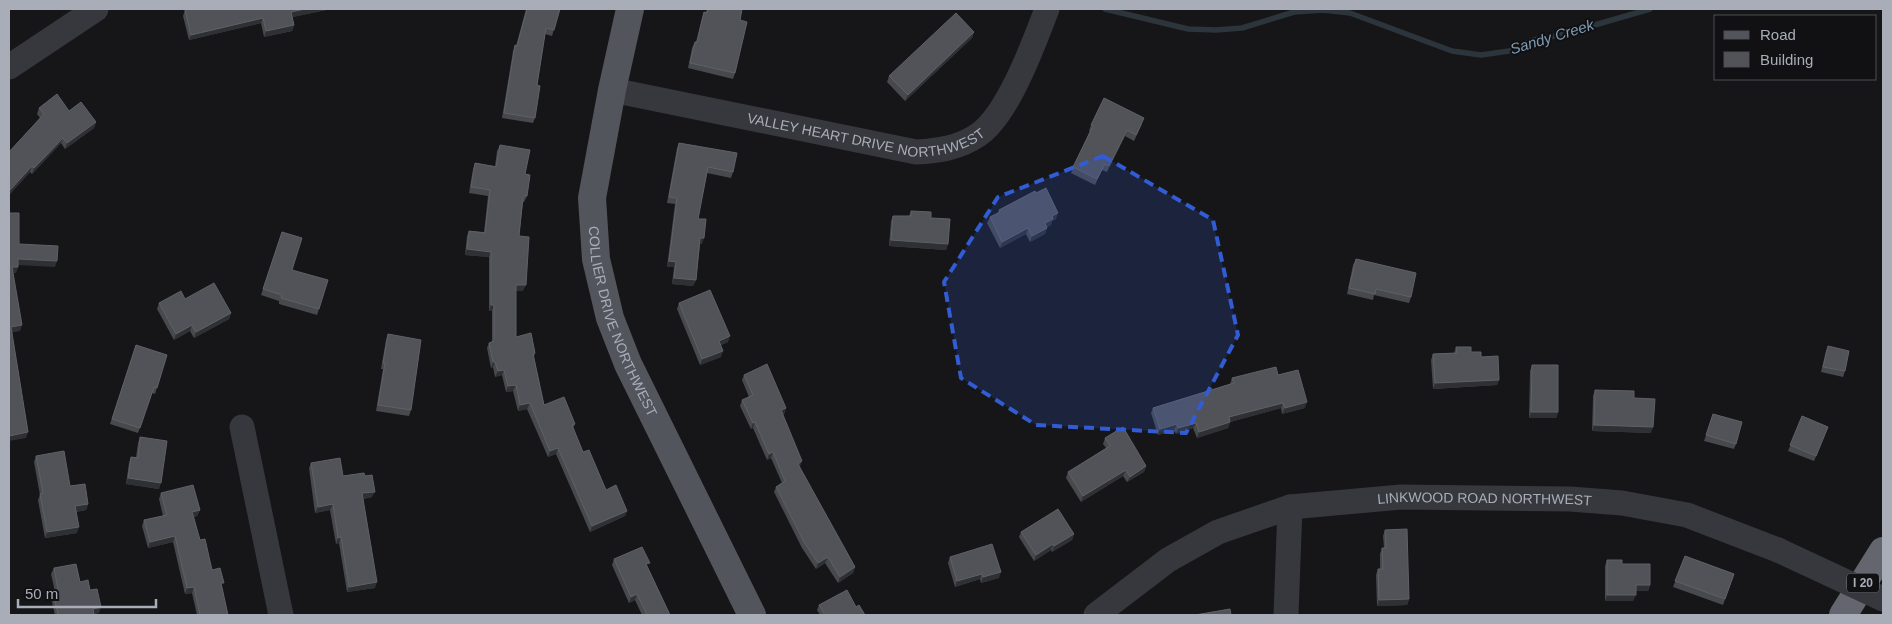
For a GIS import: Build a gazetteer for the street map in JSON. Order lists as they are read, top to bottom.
{
  "streets": {
    "highway": ["I 20"],
    "main road": ["COLLIER DRIVE NORTHWEST"],
    "street": ["VALLEY HEART DRIVE NORTHWEST", "LINKWOOD ROAD NORTHWEST"]
  },
  "crossings": [
    ["VALLEY HEART DRIVE NORTHWEST", "COLLIER DRIVE NORTHWEST"]
  ],
  "water": ["Sandy Creek"],
  "legend": ["Road", "Building"],
  "scale_bar": "50 m"
}
